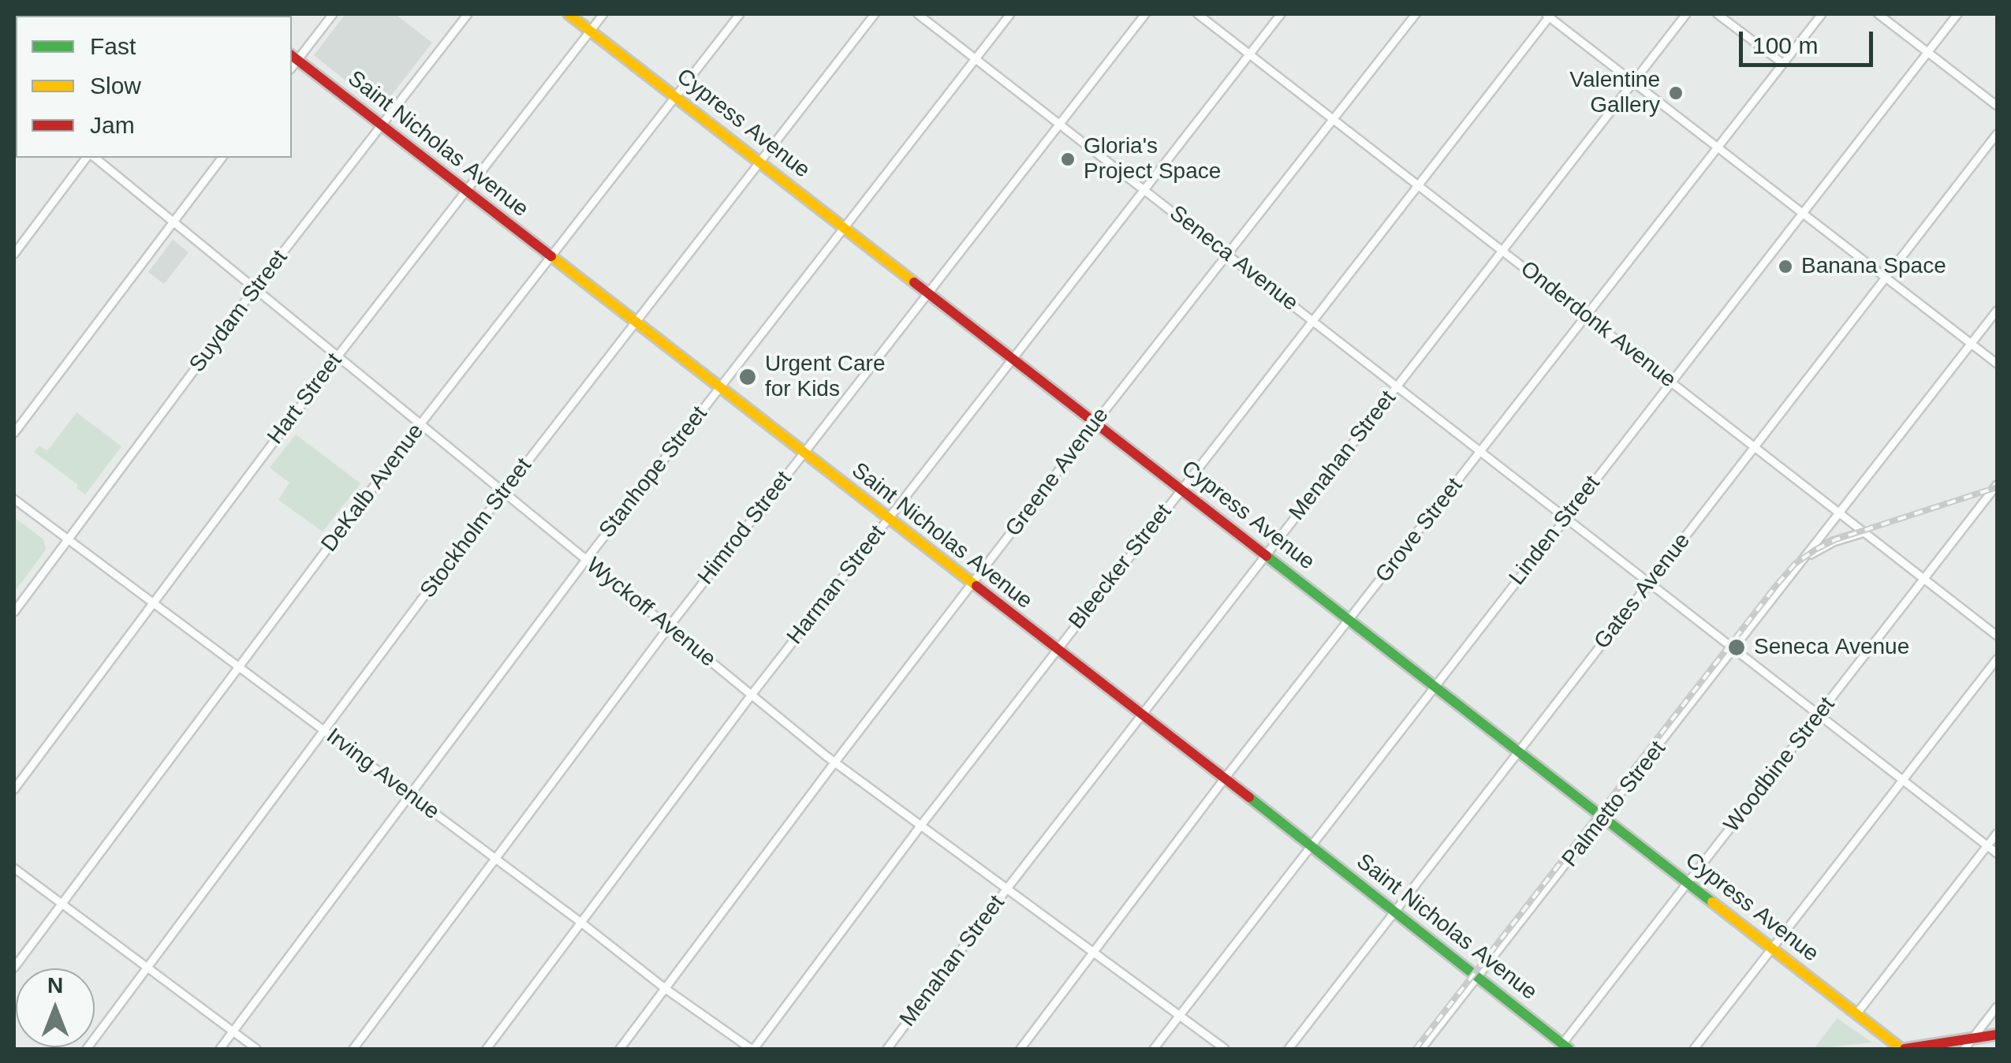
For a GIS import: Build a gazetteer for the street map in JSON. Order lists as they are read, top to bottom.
{
  "streets": {
    "main road": ["Cypress Avenue", "Saint Nicholas Avenue"],
    "street": [
      "Seneca Avenue",
      "Suydam Street",
      "Onderdonk Avenue",
      "Hart Street",
      "Menahan Street",
      "Stanhope Street",
      "Greene Avenue",
      "DeKalb Avenue",
      "Stockholm Street",
      "Himrod Street",
      "Grove Street",
      "Linden Street",
      "Bleecker Street",
      "Harman Street",
      "Gates Avenue",
      "Wyckoff Avenue",
      "Woodbine Street",
      "Irving Avenue",
      "Palmetto Street"
    ]
  },
  "crossings": [
    ["Cypress Avenue", "Hart Street"],
    ["Cypress Avenue", "Menahan Street"],
    ["Cypress Avenue", "Stanhope Street"],
    ["Cypress Avenue", "Greene Avenue"],
    ["Cypress Avenue", "DeKalb Avenue"],
    ["Cypress Avenue", "Stockholm Street"],
    ["Cypress Avenue", "Himrod Street"],
    ["Cypress Avenue", "Grove Street"],
    ["Cypress Avenue", "Linden Street"],
    ["Cypress Avenue", "Bleecker Street"],
    ["Cypress Avenue", "Harman Street"],
    ["Cypress Avenue", "Gates Avenue"],
    ["Cypress Avenue", "Woodbine Street"],
    ["Cypress Avenue", "Palmetto Street"],
    ["Saint Nicholas Avenue", "Suydam Street"],
    ["Saint Nicholas Avenue", "Hart Street"],
    ["Saint Nicholas Avenue", "Menahan Street"],
    ["Saint Nicholas Avenue", "Stanhope Street"],
    ["Saint Nicholas Avenue", "Greene Avenue"],
    ["Saint Nicholas Avenue", "DeKalb Avenue"],
    ["Saint Nicholas Avenue", "Stockholm Street"],
    ["Saint Nicholas Avenue", "Himrod Street"],
    ["Saint Nicholas Avenue", "Grove Street"],
    ["Saint Nicholas Avenue", "Linden Street"],
    ["Saint Nicholas Avenue", "Bleecker Street"],
    ["Saint Nicholas Avenue", "Harman Street"],
    ["Saint Nicholas Avenue", "Gates Avenue"],
    ["Saint Nicholas Avenue", "Woodbine Street"],
    ["Saint Nicholas Avenue", "Palmetto Street"],
    ["Seneca Avenue", "Menahan Street"],
    ["Seneca Avenue", "Stanhope Street"],
    ["Seneca Avenue", "Greene Avenue"],
    ["Seneca Avenue", "Himrod Street"],
    ["Seneca Avenue", "Grove Street"],
    ["Seneca Avenue", "Linden Street"],
    ["Seneca Avenue", "Bleecker Street"],
    ["Seneca Avenue", "Harman Street"],
    ["Seneca Avenue", "Gates Avenue"],
    ["Seneca Avenue", "Woodbine Street"],
    ["Seneca Avenue", "Palmetto Street"],
    ["Suydam Street", "Wyckoff Avenue"],
    ["Suydam Street", "Irving Avenue"],
    ["Onderdonk Avenue", "Menahan Street"],
    ["Onderdonk Avenue", "Greene Avenue"],
    ["Onderdonk Avenue", "Grove Street"],
    ["Onderdonk Avenue", "Linden Street"],
    ["Onderdonk Avenue", "Bleecker Street"],
    ["Onderdonk Avenue", "Harman Street"],
    ["Onderdonk Avenue", "Gates Avenue"],
    ["Onderdonk Avenue", "Woodbine Street"],
    ["Onderdonk Avenue", "Palmetto Street"],
    ["Hart Street", "Wyckoff Avenue"],
    ["Hart Street", "Irving Avenue"],
    ["Menahan Street", "Wyckoff Avenue"],
    ["Stanhope Street", "Wyckoff Avenue"],
    ["Stanhope Street", "Irving Avenue"],
    ["Greene Avenue", "Wyckoff Avenue"],
    ["Greene Avenue", "Irving Avenue"],
    ["DeKalb Avenue", "Wyckoff Avenue"],
    ["DeKalb Avenue", "Irving Avenue"],
    ["Stockholm Street", "Wyckoff Avenue"],
    ["Stockholm Street", "Irving Avenue"],
    ["Himrod Street", "Wyckoff Avenue"],
    ["Himrod Street", "Irving Avenue"],
    ["Grove Street", "Wyckoff Avenue"],
    ["Linden Street", "Wyckoff Avenue"],
    ["Bleecker Street", "Wyckoff Avenue"],
    ["Bleecker Street", "Irving Avenue"],
    ["Harman Street", "Wyckoff Avenue"],
    ["Harman Street", "Irving Avenue"]
  ],
  "places": [
    "Valentine Gallery",
    "Gloria's Project Space",
    "Banana Space",
    "Urgent Care for Kids",
    "Seneca Avenue"
  ],
  "legend": ["Fast", "Slow", "Jam"],
  "scale_bar": "100 m",
  "north": "top"
}
